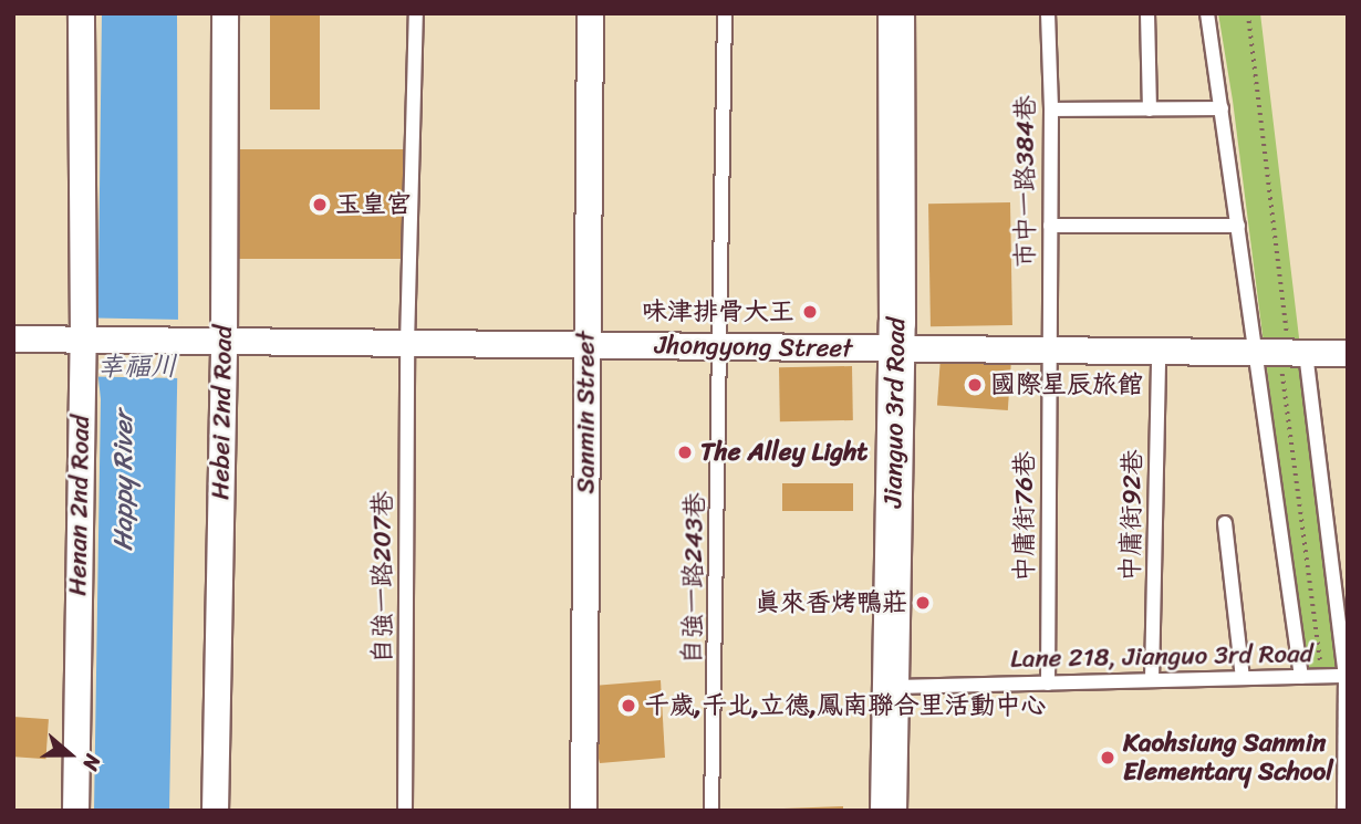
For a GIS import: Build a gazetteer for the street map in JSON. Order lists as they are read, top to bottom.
{
  "streets": {
    "street": [
      "Jhongyong Street",
      "Hebei 2nd Road",
      "Sanmin Street",
      "Jianguo 3rd Road",
      "Henan 2nd Road"
    ],
    "lane": [
      "市中一路384巷",
      "中庸街92巷",
      "中庸街76巷",
      "自強一路207巷",
      "自強一路243巷",
      "Lane 218, Jianguo 3rd Road"
    ]
  },
  "crossings": [
    ["市中一路384巷", "Jhongyong Street"],
    ["市中一路384巷", "中庸街76巷"],
    ["Jhongyong Street", "Hebei 2nd Road"],
    ["Jhongyong Street", "Sanmin Street"],
    ["Jhongyong Street", "Jianguo 3rd Road"],
    ["Jhongyong Street", "Henan 2nd Road"],
    ["Jhongyong Street", "中庸街92巷"],
    ["Jhongyong Street", "中庸街76巷"],
    ["Jhongyong Street", "自強一路207巷"],
    ["Jhongyong Street", "自強一路243巷"],
    ["Jianguo 3rd Road", "Lane 218, Jianguo 3rd Road"],
    ["中庸街92巷", "Lane 218, Jianguo 3rd Road"],
    ["中庸街76巷", "Lane 218, Jianguo 3rd Road"]
  ],
  "water": ["幸福川", "Happy River"],
  "places": [
    "玉皇宮",
    "味津排骨大王",
    "國際星辰旅館",
    "The Alley Light",
    "真來香烤鴨莊",
    "千歲,千北,立德,鳳南聯合里活動中心",
    "Kaohsiung Sanmin Elementary School"
  ],
  "north": "right"
}
